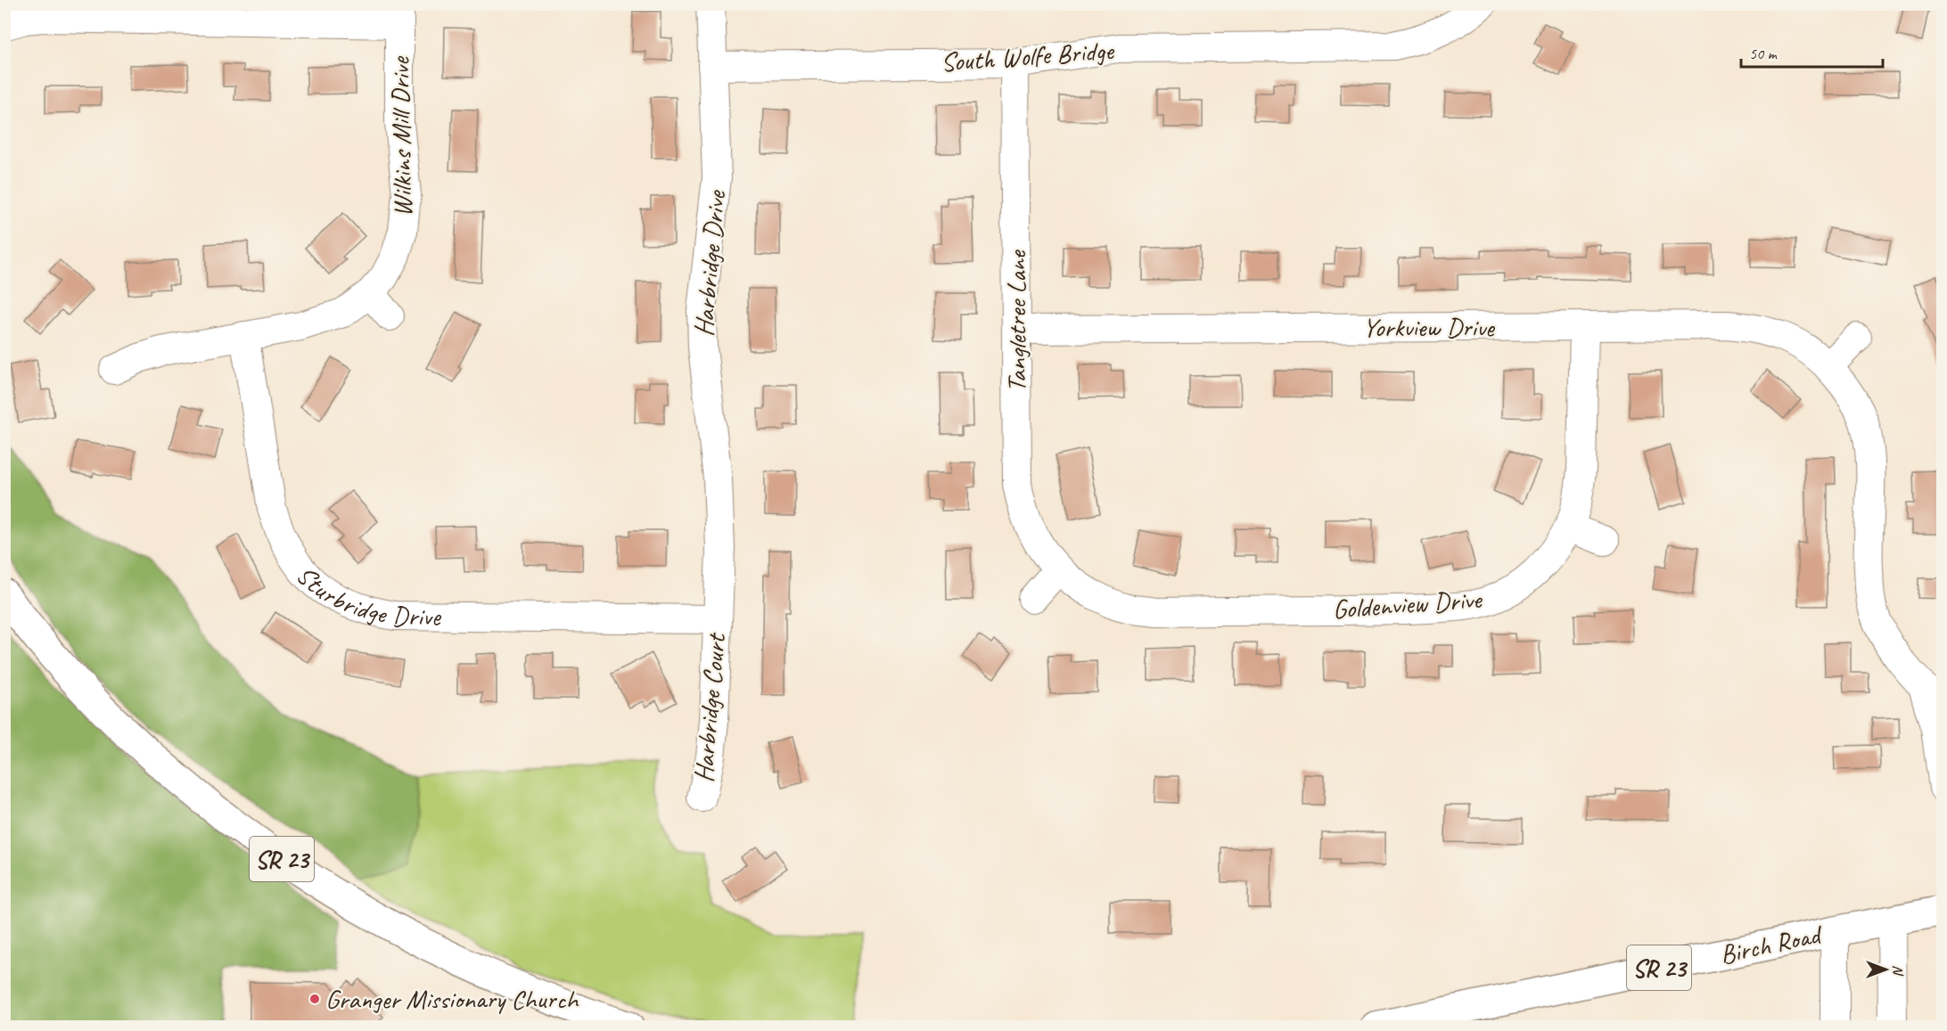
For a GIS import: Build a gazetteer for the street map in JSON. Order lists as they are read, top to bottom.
{
  "streets": {
    "main road": ["SR 23", "Birch Road"],
    "street": [
      "South Wolfe Bridge",
      "Wilkins Mill Drive",
      "Harbridge Drive",
      "Tangletree Lane",
      "Yorkview Drive",
      "Sturbridge Drive",
      "Goldenview Drive",
      "Harbridge Court"
    ]
  },
  "crossings": [
    ["South Wolfe Bridge", "Harbridge Drive"],
    ["South Wolfe Bridge", "Tangletree Lane"],
    ["Wilkins Mill Drive", "Sturbridge Drive"],
    ["Harbridge Drive", "Sturbridge Drive"],
    ["Harbridge Drive", "Harbridge Court"],
    ["Tangletree Lane", "Yorkview Drive"],
    ["Tangletree Lane", "Goldenview Drive"],
    ["Yorkview Drive", "Goldenview Drive"],
    ["Sturbridge Drive", "Harbridge Court"]
  ],
  "places": ["Granger Missionary Church"],
  "scale_bar": "50 m",
  "north": "right"
}
